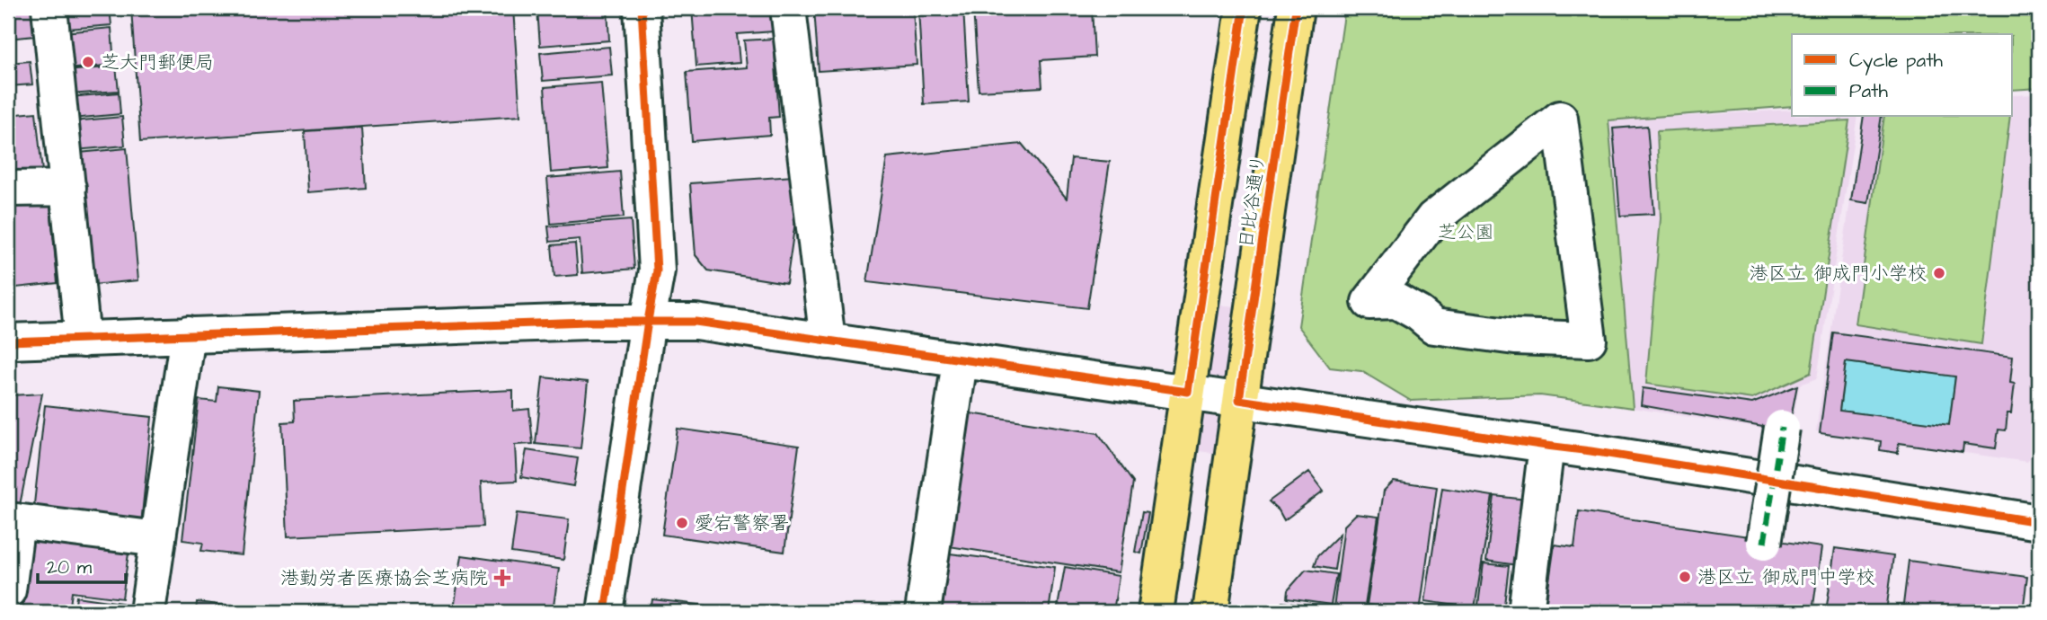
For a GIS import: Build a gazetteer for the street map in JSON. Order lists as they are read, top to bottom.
{
  "streets": {
    "main road": ["日比谷通り"]
  },
  "parks": ["芝公園"],
  "places": {
    "other": [
      "芝大門郵便局",
      "港区立 御成門小学校",
      "愛宕警察署",
      "港区立 御成門中学校"
    ],
    "health": ["港勤労者医療協会芝病院"]
  },
  "legend": ["Cycle path", "Path"],
  "scale_bar": "20 m"
}
